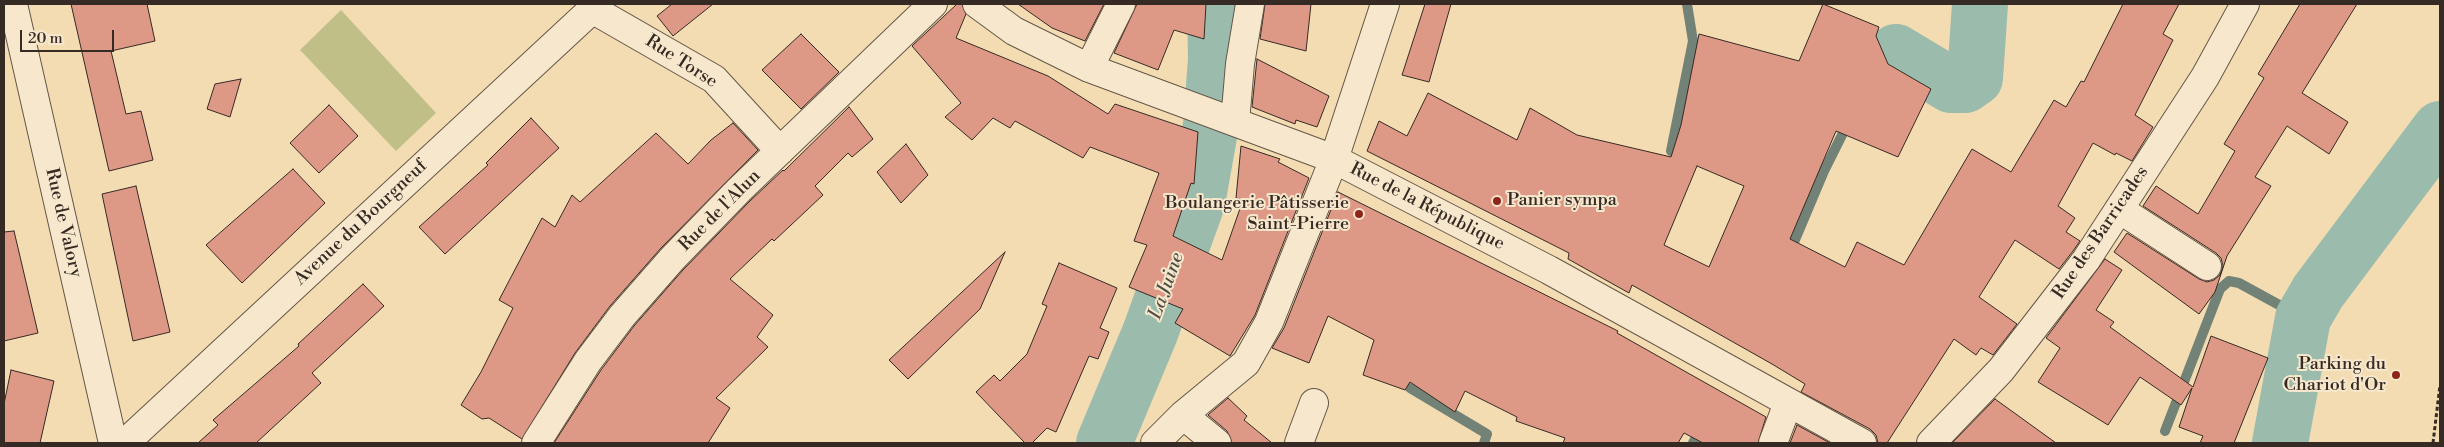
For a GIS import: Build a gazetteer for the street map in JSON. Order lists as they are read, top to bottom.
{
  "streets": {
    "street": [
      "Rue Torse",
      "Rue de la République",
      "Rue de l'Alun",
      "Rue de Valory",
      "Avenue du Bourgneuf",
      "Rue des Barricades"
    ]
  },
  "crossings": [
    ["Rue Torse", "Rue de l'Alun"],
    ["Rue Torse", "Avenue du Bourgneuf"]
  ],
  "water": ["La Juine"],
  "places": ["Panier sympa", "Boulangerie Pâtisserie Saint-Pierre", "Parking du Chariot d'Or"],
  "scale_bar": "20 m"
}
